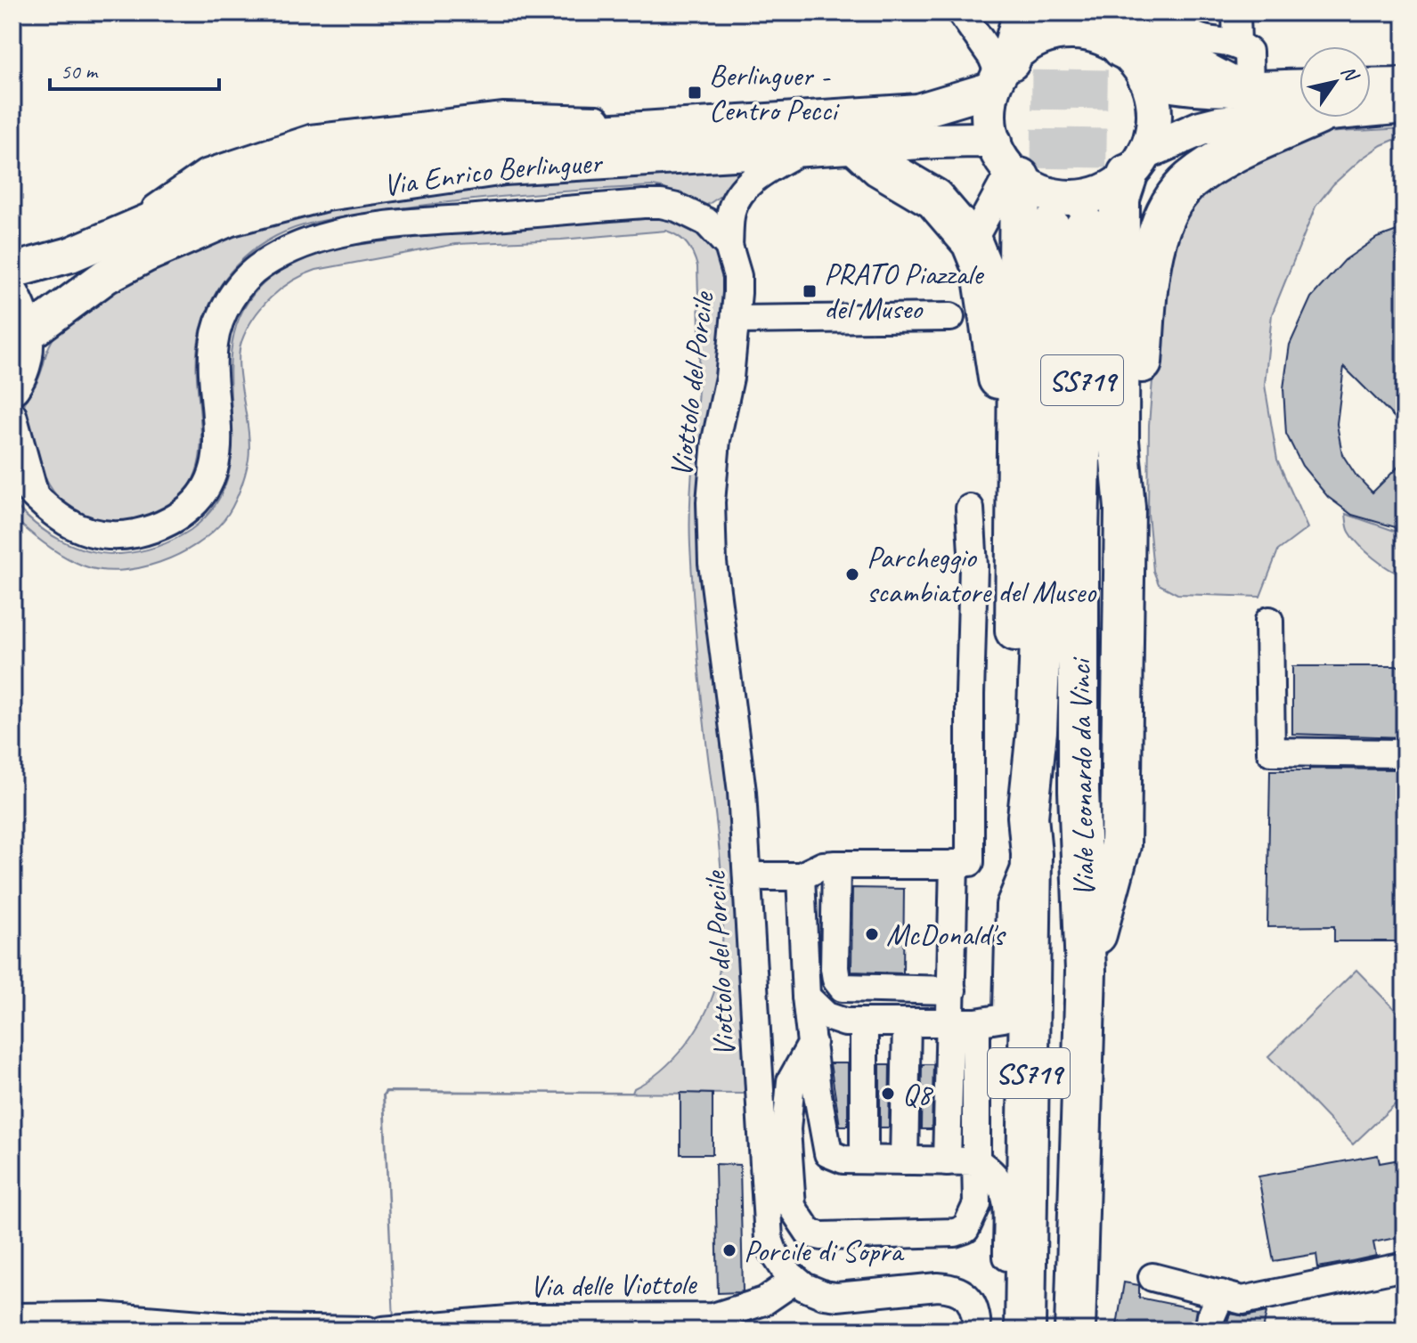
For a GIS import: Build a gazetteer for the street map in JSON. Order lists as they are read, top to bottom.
{
  "streets": {
    "highway": ["SS719", "Viale Leonardo da Vinci"],
    "main road": ["Via Enrico Berlinguer"],
    "street": ["Viottolo del Porcile", "Via delle Viottole"]
  },
  "crossings": [
    ["Viottolo del Porcile", "Via delle Viottole"]
  ],
  "places": {
    "transit": ["Berlinguer - Centro Pecci", "PRATO Piazzale del Museo"],
    "other": [
      "Parcheggio scambiatore del Museo",
      "McDonald's",
      "Q8",
      "Porcile di Sopra"
    ]
  },
  "scale_bar": "50 m",
  "north": "top right"
}
